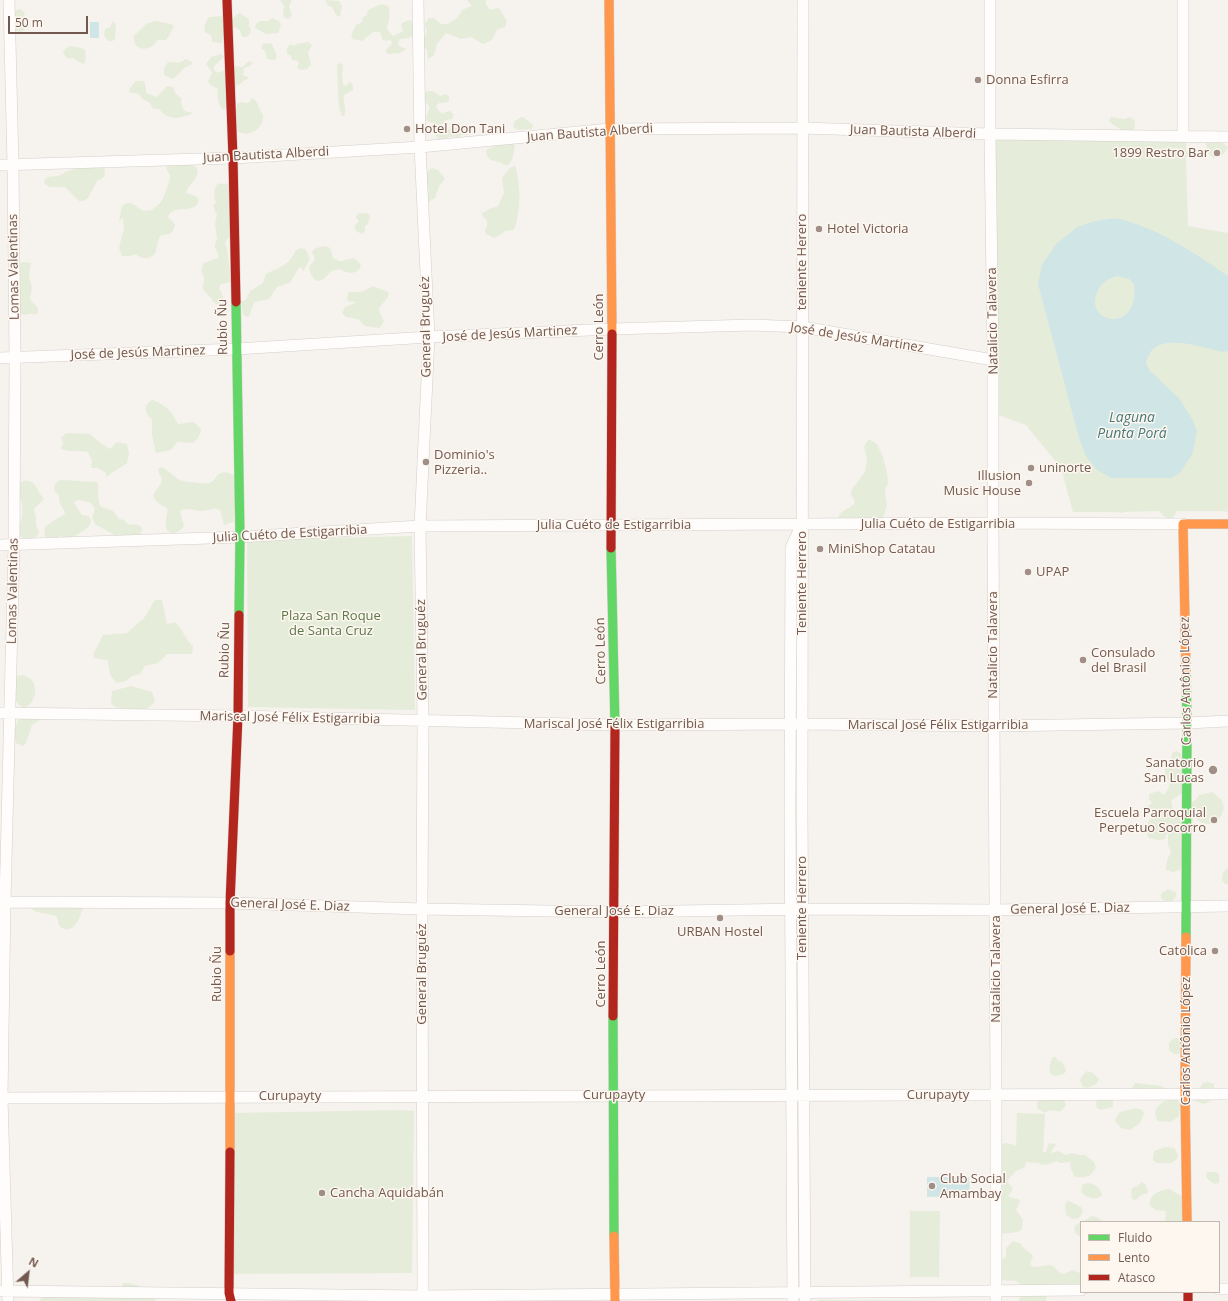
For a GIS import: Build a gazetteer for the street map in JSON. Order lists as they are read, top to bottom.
{
  "streets": {
    "street": [
      "Juan Bautista Alberdi",
      "teniente Herero",
      "Lomas Valentinas",
      "Natalicio Talavera",
      "Rubio Ñu",
      "General Bruguéz",
      "Cerro León",
      "José de Jesús Martinez",
      "Julia Cuéto de Estigarribia",
      "Teniente Herrero",
      "Carlos Antônio López",
      "Mariscal José Félix Estigarribia",
      "General José E. Diaz",
      "Curupayty"
    ]
  },
  "crossings": [
    ["Juan Bautista Alberdi", "teniente Herero"],
    ["Juan Bautista Alberdi", "Lomas Valentinas"],
    ["Juan Bautista Alberdi", "Natalicio Talavera"],
    ["Juan Bautista Alberdi", "Rubio Ñu"],
    ["Juan Bautista Alberdi", "General Bruguéz"],
    ["Juan Bautista Alberdi", "Cerro León"],
    ["teniente Herero", "José de Jesús Martinez"],
    ["teniente Herero", "Julia Cuéto de Estigarribia"],
    ["teniente Herero", "Teniente Herrero"],
    ["Lomas Valentinas", "José de Jesús Martinez"],
    ["Lomas Valentinas", "Julia Cuéto de Estigarribia"],
    ["Lomas Valentinas", "Mariscal José Félix Estigarribia"],
    ["Lomas Valentinas", "General José E. Diaz"],
    ["Lomas Valentinas", "Curupayty"],
    ["Natalicio Talavera", "José de Jesús Martinez"],
    ["Natalicio Talavera", "Julia Cuéto de Estigarribia"],
    ["Natalicio Talavera", "Mariscal José Félix Estigarribia"],
    ["Natalicio Talavera", "General José E. Diaz"],
    ["Natalicio Talavera", "Curupayty"],
    ["Rubio Ñu", "José de Jesús Martinez"],
    ["Rubio Ñu", "Julia Cuéto de Estigarribia"],
    ["Rubio Ñu", "Mariscal José Félix Estigarribia"],
    ["Rubio Ñu", "General José E. Diaz"],
    ["Rubio Ñu", "Curupayty"],
    ["General Bruguéz", "José de Jesús Martinez"],
    ["General Bruguéz", "Julia Cuéto de Estigarribia"],
    ["General Bruguéz", "Mariscal José Félix Estigarribia"],
    ["General Bruguéz", "General José E. Diaz"],
    ["General Bruguéz", "Curupayty"],
    ["Cerro León", "José de Jesús Martinez"],
    ["Cerro León", "Julia Cuéto de Estigarribia"],
    ["Cerro León", "Mariscal José Félix Estigarribia"],
    ["Cerro León", "General José E. Diaz"],
    ["Cerro León", "Curupayty"],
    ["Julia Cuéto de Estigarribia", "Teniente Herrero"],
    ["Julia Cuéto de Estigarribia", "Carlos Antônio López"],
    ["Teniente Herrero", "Mariscal José Félix Estigarribia"],
    ["Teniente Herrero", "General José E. Diaz"],
    ["Teniente Herrero", "Curupayty"],
    ["Carlos Antônio López", "Mariscal José Félix Estigarribia"],
    ["Carlos Antônio López", "General José E. Diaz"],
    ["Carlos Antônio López", "Curupayty"]
  ],
  "water": ["Laguna Punta Porá"],
  "parks": ["Plaza San Roque de Santa Cruz"],
  "places": [
    "Donna Esfirra",
    "Hotel Don Tani",
    "1899 Restro Bar",
    "Hotel Victoria",
    "Dominio's Pizzeria..",
    "uninorte",
    "Illusion Music House",
    "MiniShop Catatau",
    "UPAP",
    "Consulado del Brasil",
    "Sanatorio San Lucas",
    "Escuela Parroquial Perpetuo Socorro",
    "URBAN Hostel",
    "Catolica",
    "Club Social Amambay",
    "Cancha Aquidabán"
  ],
  "legend": ["Fluido", "Lento", "Atasco"],
  "scale_bar": "50 m",
  "north": "top right"
}
